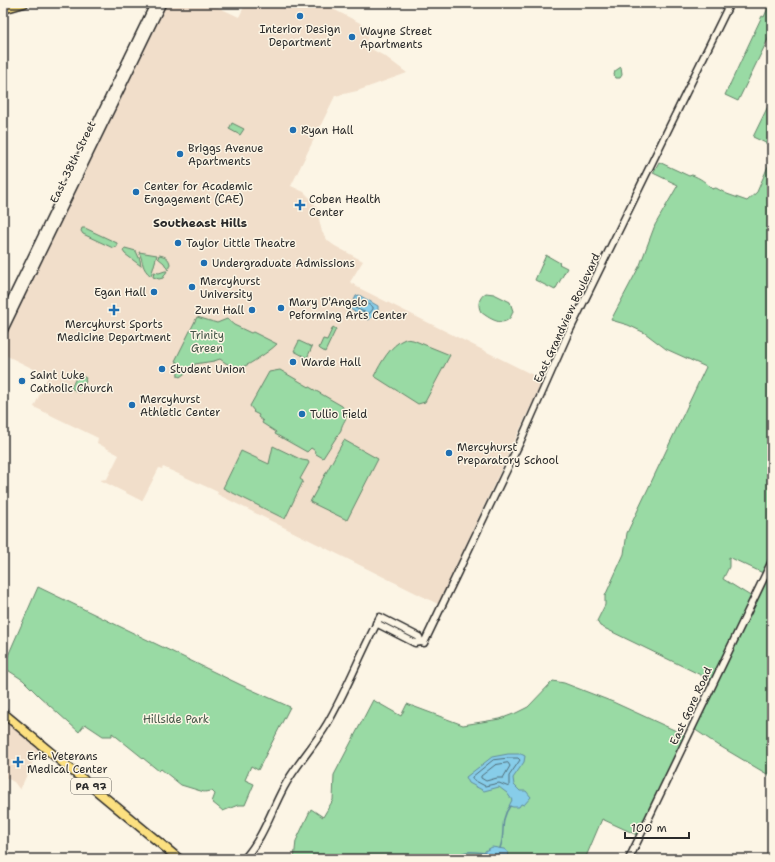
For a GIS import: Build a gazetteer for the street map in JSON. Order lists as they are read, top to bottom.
{
  "streets": {
    "main road": ["East 38th Street", "PA 97"],
    "street": ["East Grandview Boulevard", "East Gore Road"]
  },
  "districts": ["Southeast Hills"],
  "parks": ["Trinity Green", "Hillside Park"],
  "places": {
    "other": [
      "Interior Design Department",
      "Wayne Street Apartments",
      "Ryan Hall",
      "Briggs Avenue Apartments",
      "Center for Academic Engagement (CAE)",
      "Taylor Little Theatre",
      "Undergraduate Admissions",
      "Mercyhurst University",
      "Egan Hall",
      "Mary D'Angelo Peforming Arts Center",
      "Zurn Hall",
      "Warde Hall",
      "Student Union",
      "Saint Luke Catholic Church",
      "Mercyhurst Athletic Center",
      "Tullio Field",
      "Mercyhurst Preparatory School"
    ],
    "health": ["Coben Health Center", "Mercyhurst Sports Medicine Department", "Erie Veterans Medical Center"]
  },
  "scale_bar": "100 m"
}
